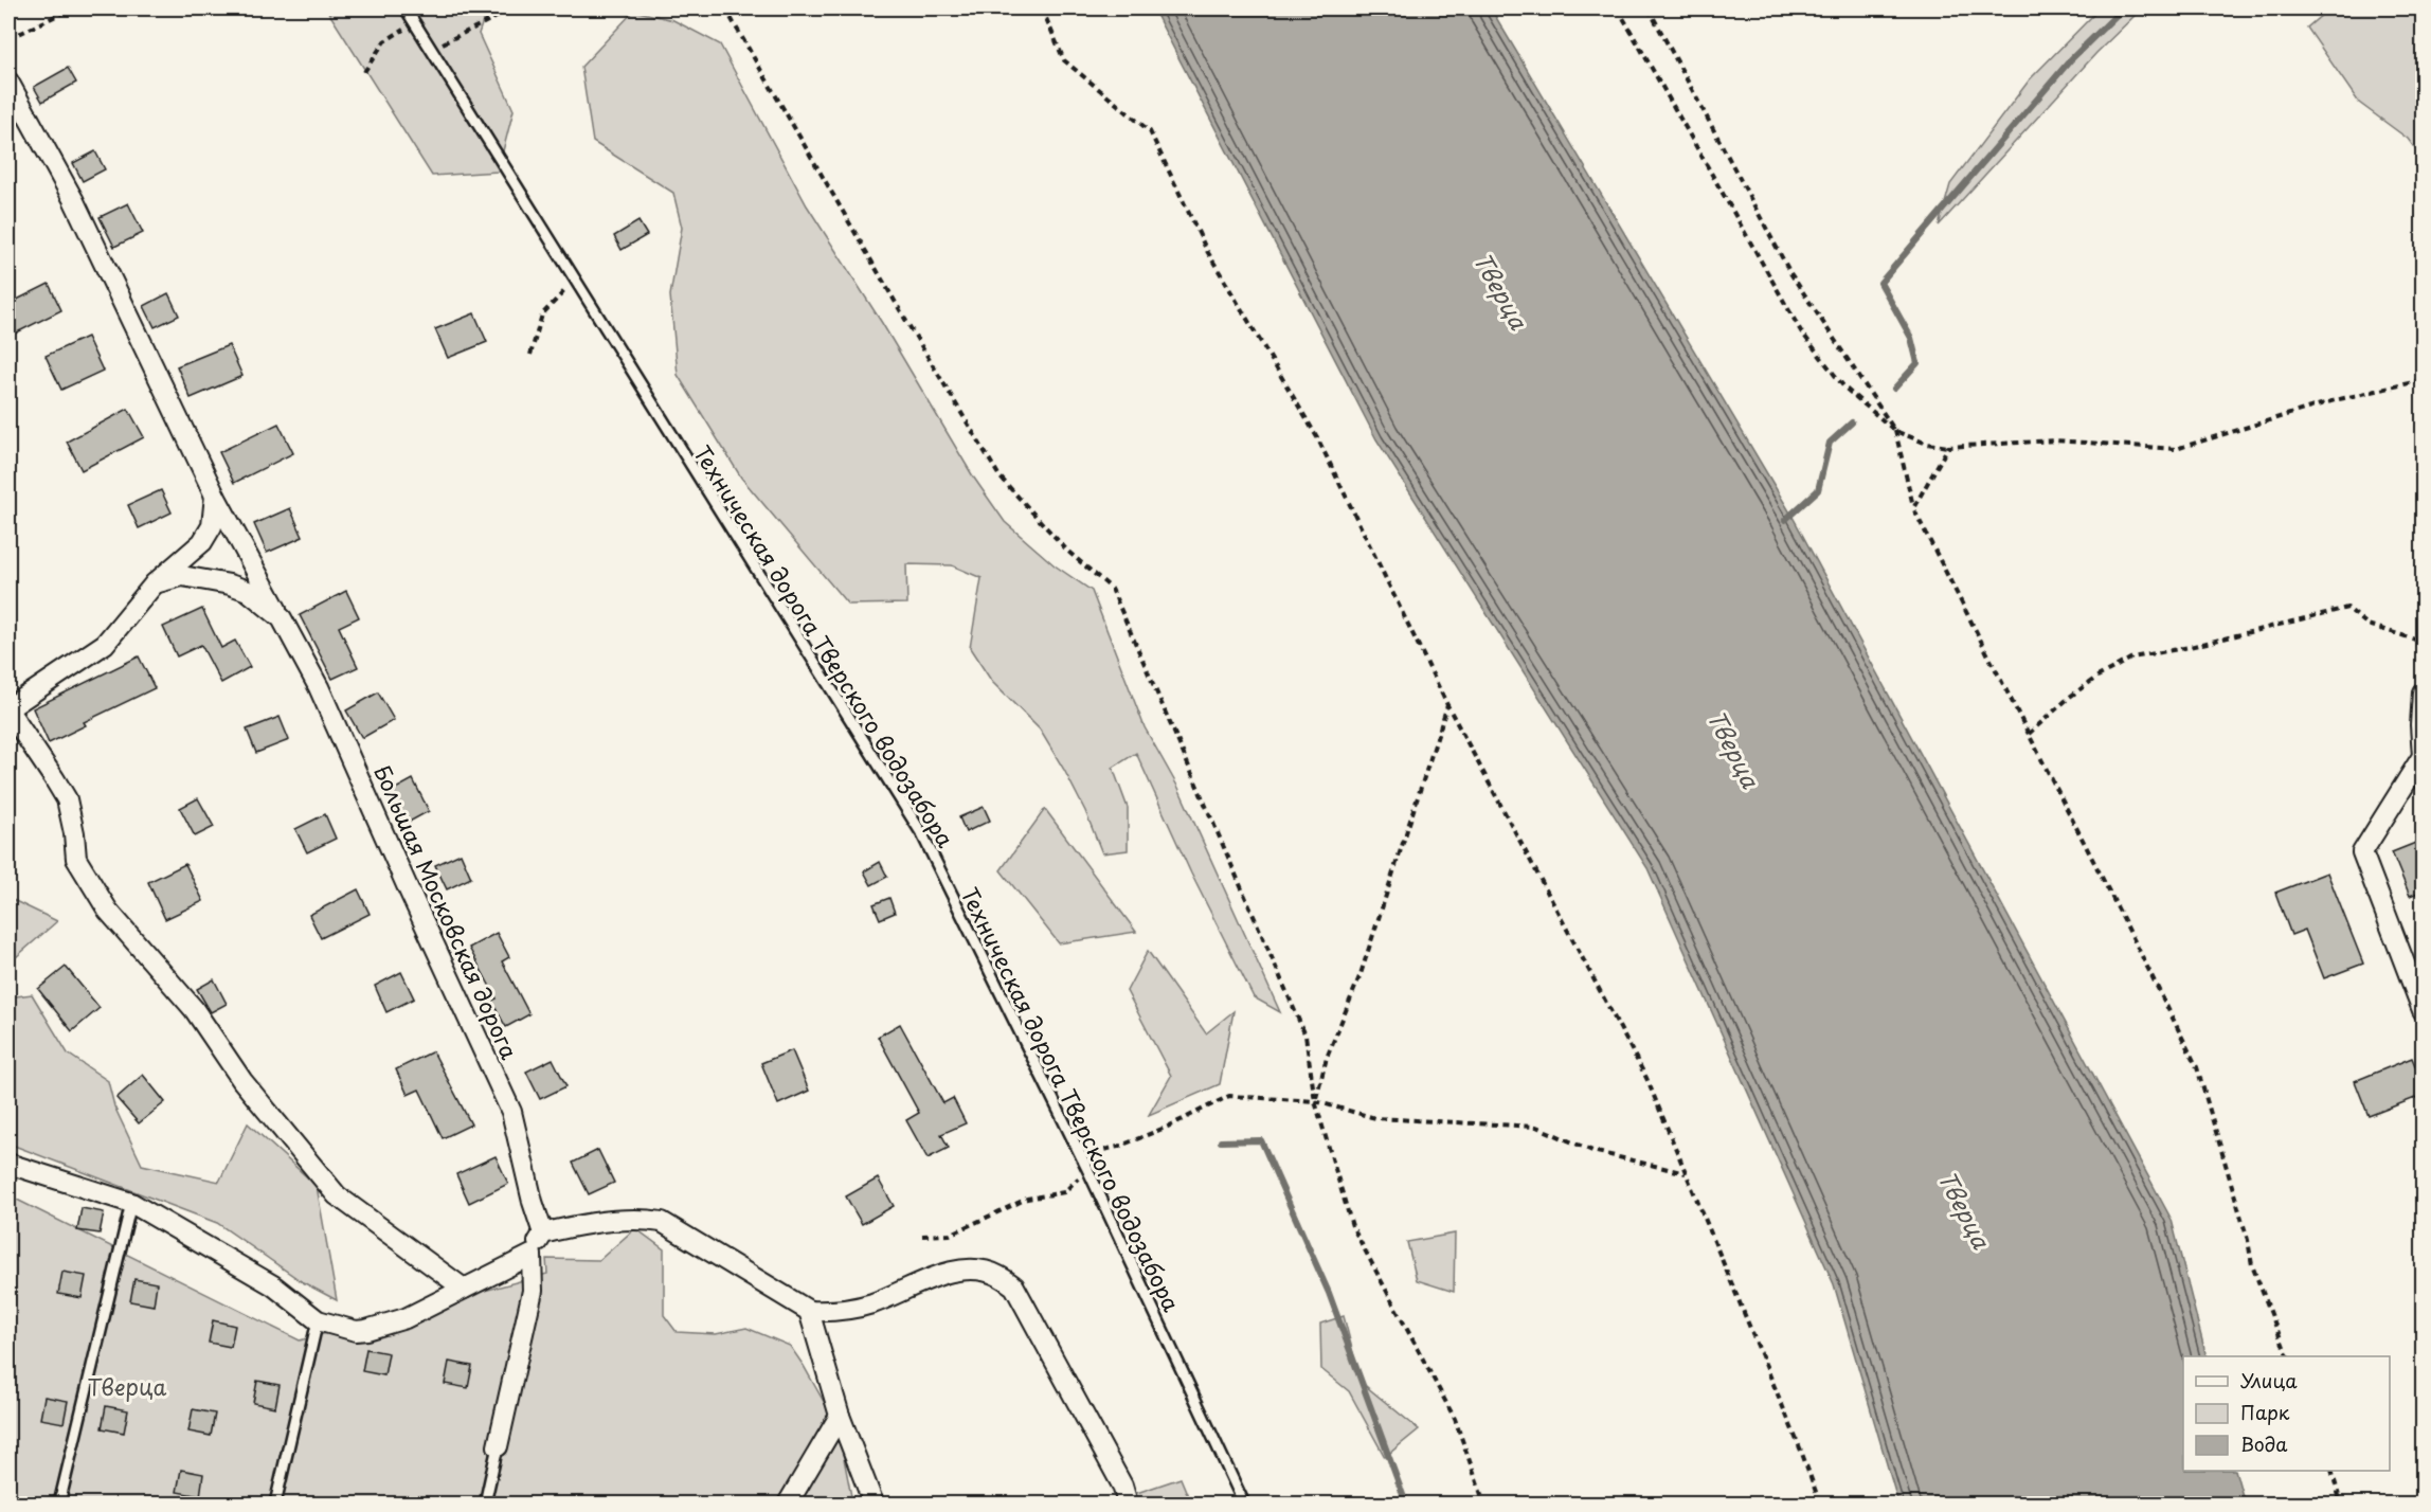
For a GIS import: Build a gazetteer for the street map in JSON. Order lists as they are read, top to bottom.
{
  "streets": {
    "street": ["Большая Московская дорога"],
    "lane": ["Техническая дорога Тверского водозабора"]
  },
  "water": ["Тверца"],
  "parks": ["Тверца"],
  "legend": ["Улица", "Парк", "Вода"]
}
